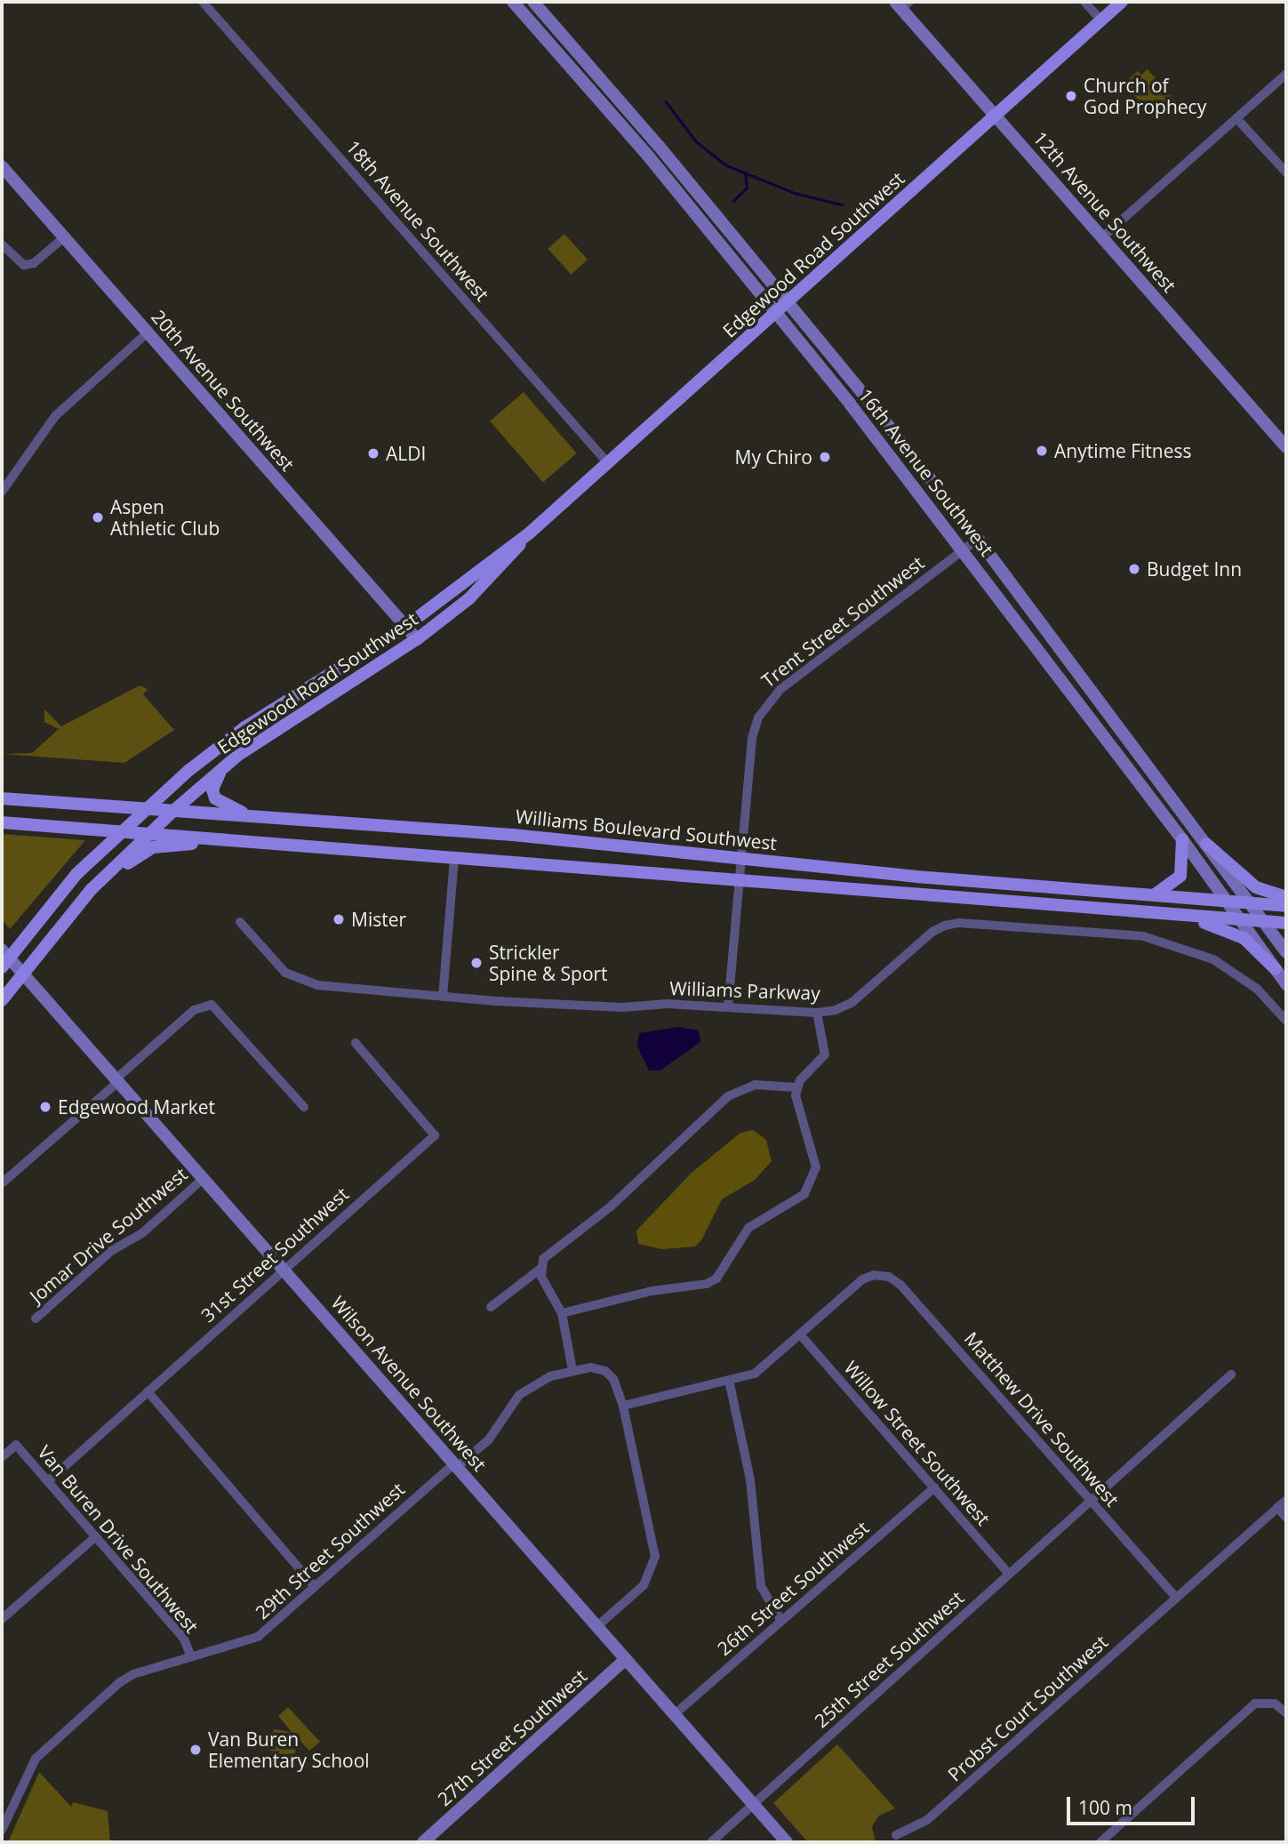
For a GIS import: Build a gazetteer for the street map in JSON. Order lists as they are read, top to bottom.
{
  "streets": {
    "main road": [
      "12th Avenue Southwest",
      "Edgewood Road Southwest",
      "20th Avenue Southwest",
      "16th Avenue Southwest",
      "Williams Boulevard Southwest",
      "Wilson Avenue Southwest",
      "27th Street Southwest"
    ],
    "street": [
      "18th Avenue Southwest",
      "Trent Street Southwest",
      "Williams Parkway",
      "Jomar Drive Southwest",
      "31st Street Southwest",
      "Matthew Drive Southwest",
      "Willow Street Southwest",
      "Van Buren Drive Southwest",
      "29th Street Southwest",
      "26th Street Southwest",
      "25th Street Southwest",
      "Probst Court Southwest"
    ]
  },
  "crossings": [
    ["12th Avenue Southwest", "Edgewood Road Southwest"],
    ["18th Avenue Southwest", "Edgewood Road Southwest"],
    ["Edgewood Road Southwest", "20th Avenue Southwest"],
    ["Edgewood Road Southwest", "16th Avenue Southwest"],
    ["Edgewood Road Southwest", "Williams Boulevard Southwest"],
    ["Edgewood Road Southwest", "Wilson Avenue Southwest"],
    ["16th Avenue Southwest", "Trent Street Southwest"],
    ["16th Avenue Southwest", "Williams Boulevard Southwest"],
    ["Trent Street Southwest", "Williams Boulevard Southwest"],
    ["Trent Street Southwest", "Williams Parkway"],
    ["Jomar Drive Southwest", "Wilson Avenue Southwest"],
    ["31st Street Southwest", "Wilson Avenue Southwest"],
    ["31st Street Southwest", "Van Buren Drive Southwest"],
    ["Wilson Avenue Southwest", "29th Street Southwest"],
    ["Wilson Avenue Southwest", "26th Street Southwest"],
    ["Wilson Avenue Southwest", "25th Street Southwest"],
    ["Wilson Avenue Southwest", "27th Street Southwest"],
    ["Matthew Drive Southwest", "Willow Street Southwest"],
    ["Matthew Drive Southwest", "25th Street Southwest"],
    ["Matthew Drive Southwest", "Probst Court Southwest"],
    ["Willow Street Southwest", "26th Street Southwest"],
    ["Willow Street Southwest", "25th Street Southwest"],
    ["Van Buren Drive Southwest", "29th Street Southwest"]
  ],
  "places": [
    "Church of God Prophecy",
    "Anytime Fitness",
    "ALDI",
    "My Chiro",
    "Aspen Athletic Club",
    "Budget Inn",
    "Mister",
    "Strickler Spine & Sport",
    "Edgewood Market",
    "Van Buren Elementary School"
  ],
  "scale_bar": "100 m"
}
